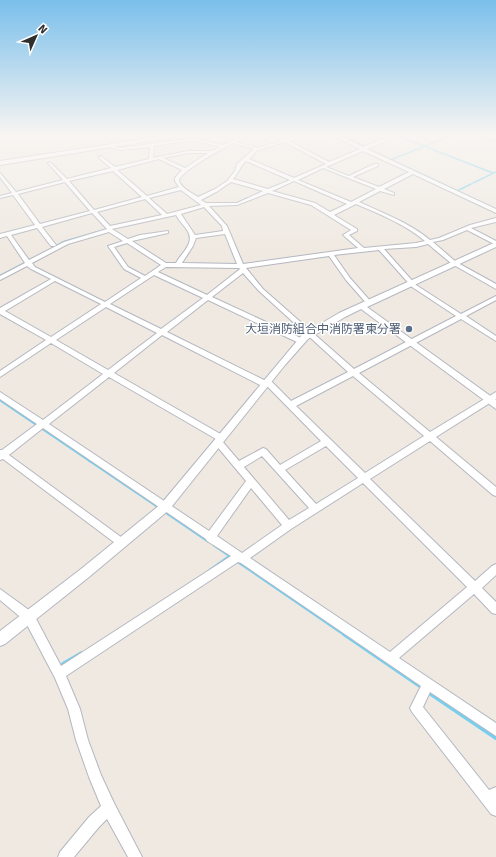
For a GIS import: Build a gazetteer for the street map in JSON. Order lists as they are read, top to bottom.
{
  "places": ["大垣消防組合中消防署東分署"],
  "north": "top right"
}
